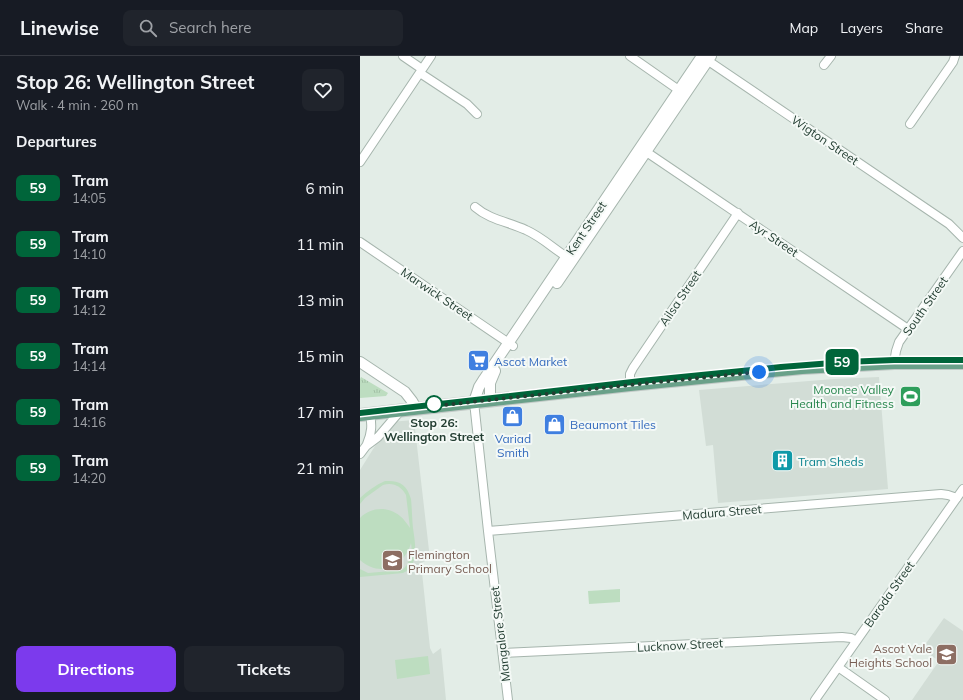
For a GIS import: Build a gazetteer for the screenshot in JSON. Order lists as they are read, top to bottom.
{
  "streets": {
    "street": [
      "Wigton Street",
      "Kent Street",
      "Ayr Street",
      "Marwick Street",
      "Ailsa Street",
      "South Street",
      "Madura Street",
      "Baroda Street",
      "Mangalore Street",
      "Lucknow Street"
    ]
  },
  "crossings": [
    ["Wigton Street", "Kent Street"],
    ["Kent Street", "Ayr Street"],
    ["Kent Street", "Marwick Street"],
    ["Kent Street", "Mangalore Street"],
    ["Ayr Street", "Ailsa Street"],
    ["Ayr Street", "South Street"],
    ["Madura Street", "Baroda Street"],
    ["Madura Street", "Mangalore Street"],
    ["Baroda Street", "Lucknow Street"],
    ["Mangalore Street", "Lucknow Street"]
  ],
  "places": {
    "supermarket": ["Ascot Market"],
    "sports": ["Moonee Valley Health and Fitness"],
    "other": ["Stop 26: Wellington Street"],
    "shop": ["Variad Smith", "Beaumont Tiles"],
    "building": ["Tram Sheds"],
    "school or university": ["Flemington Primary School", "Ascot Vale Heights School"]
  },
  "lines": ["tram line 59"],
  "page": {
    "header": "Linewise",
    "search": "Search here",
    "nav": ["Map", "Layers", "Share"],
    "heading": [
      ["Stop 26: Wellington Street", "Walk · 4 min · 260 m"],
      "Departures"
    ],
    "on_map": "59",
    "list": [
      {
        "mark": "59",
        "name": "Tram",
        "note": "14:05",
        "value": "6 min"
      },
      {
        "mark": "59",
        "name": "Tram",
        "note": "14:10",
        "value": "11 min"
      },
      {
        "mark": "59",
        "name": "Tram",
        "note": "14:12",
        "value": "13 min"
      },
      {
        "mark": "59",
        "name": "Tram",
        "note": "14:14",
        "value": "15 min"
      },
      {
        "mark": "59",
        "name": "Tram",
        "note": "14:16",
        "value": "17 min"
      },
      {
        "mark": "59",
        "name": "Tram",
        "note": "14:20",
        "value": "21 min"
      }
    ],
    "buttons": ["Directions", "Tickets"]
  }
}
